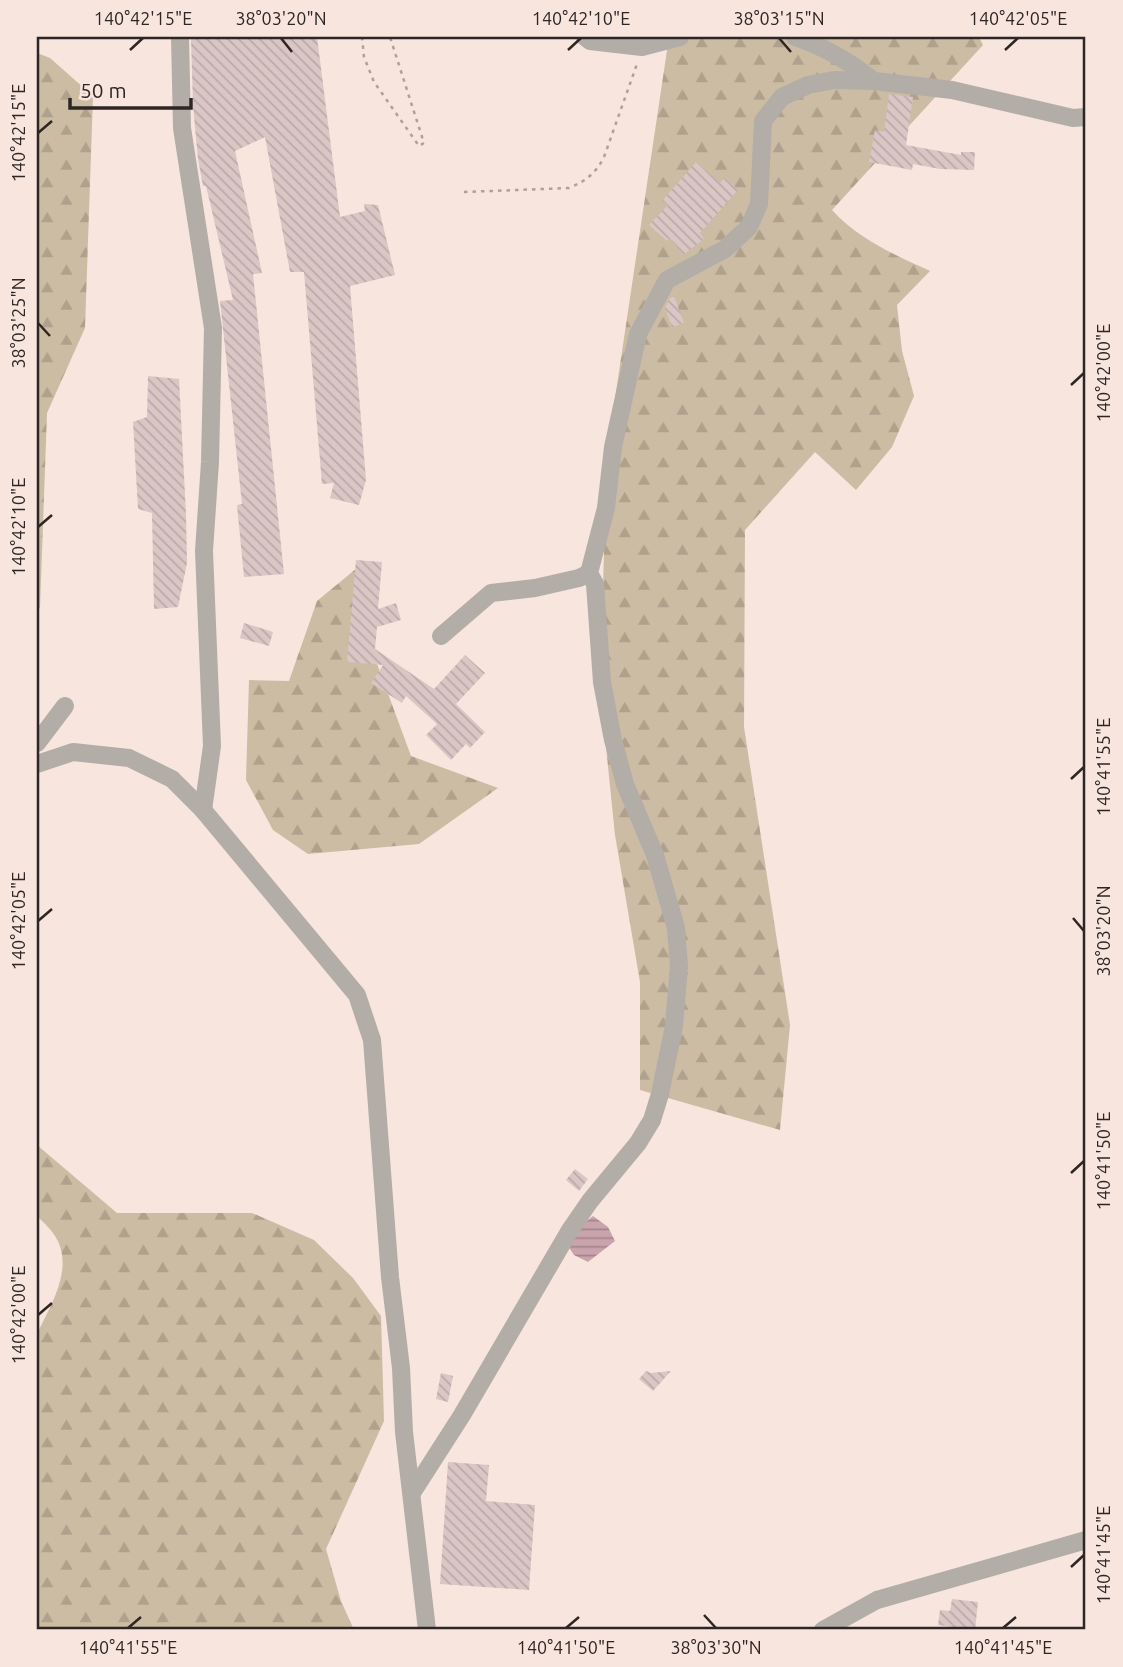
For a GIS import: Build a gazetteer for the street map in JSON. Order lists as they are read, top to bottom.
{
  "scale_bar": "50 m",
  "coordinates": [
    "140°42'15\"E",
    "38°03'20\"N",
    "140°42'10\"E",
    "38°03'15\"N",
    "140°42'05\"E",
    "38°03'25\"N",
    "140°42'00\"E",
    "140°41'55\"E",
    "140°41'50\"E",
    "140°41'45\"E",
    "38°03'30\"N"
  ]
}
